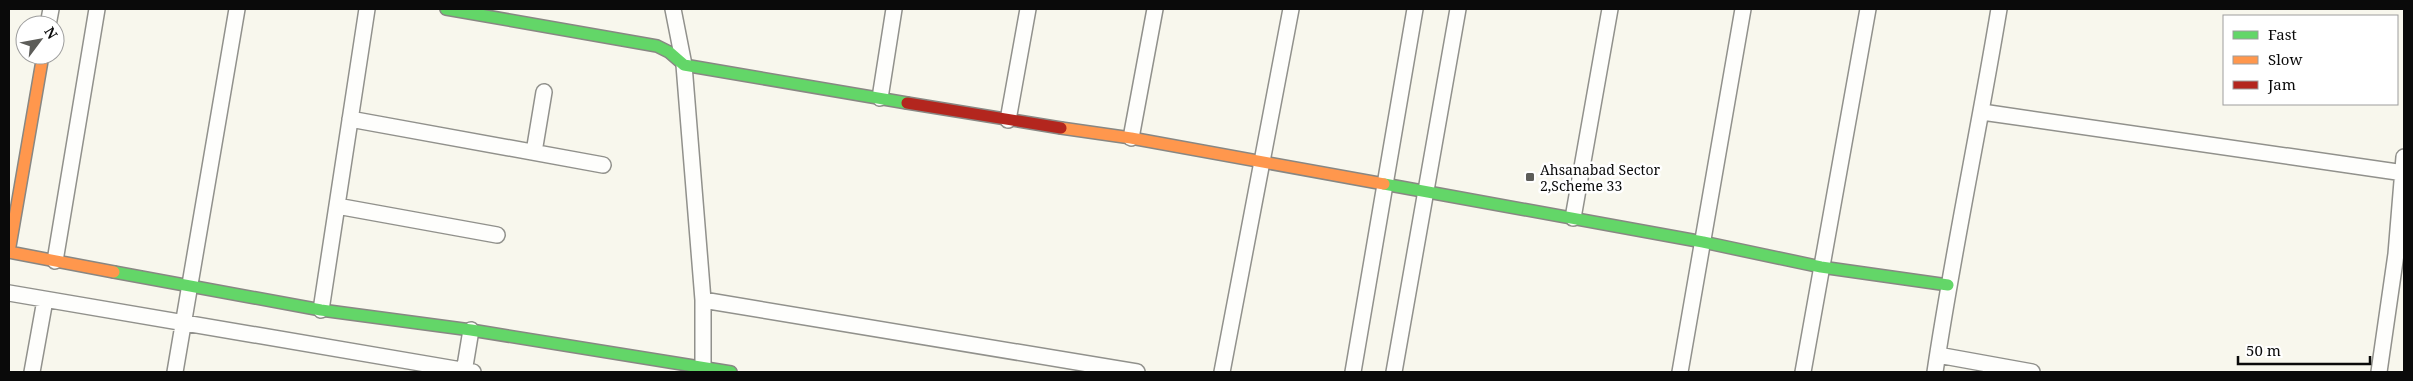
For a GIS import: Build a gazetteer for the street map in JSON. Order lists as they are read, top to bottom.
{
  "places": {
    "transit": ["Ahsanabad Sector 2,Scheme 33"]
  },
  "legend": ["Fast", "Slow", "Jam"],
  "scale_bar": "50 m",
  "north": "top right"
}
